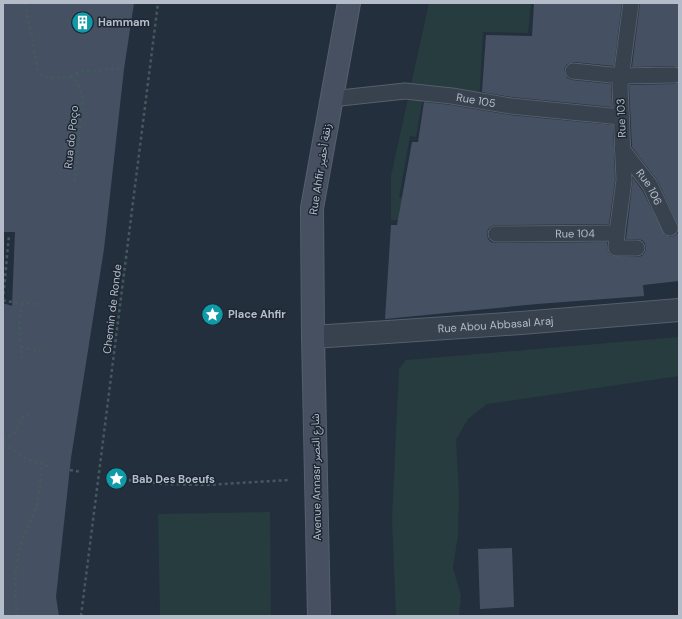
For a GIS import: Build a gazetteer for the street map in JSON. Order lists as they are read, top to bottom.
{
  "streets": {
    "street": ["Rue Ahfir زنقة أحفير", "Rue Abou Abbasal Araj", "Avenue Annasr شارع النصر"],
    "lane": [
      "Rue 105",
      "Rue 103",
      "Rue 106",
      "Rue 104"
    ],
    "path": ["Rua do Poço", "Chemin de Ronde"]
  },
  "crossings": [
    ["Rue 105", "Rue 103"],
    ["Rue 105", "Rue Ahfir زنقة أحفير"],
    ["Rue 103", "Rue 106"],
    ["Rue 103", "Rue 104"],
    ["Rue Ahfir زنقة أحفير", "Rue Abou Abbasal Araj"],
    ["Rue Ahfir زنقة أحفير", "Avenue Annasr شارع النصر"],
    ["Rue Abou Abbasal Araj", "Avenue Annasr شارع النصر"]
  ],
  "places": {
    "building": ["Hammam"],
    "place": ["Place Ahfir", "Bab Des Boeufs"]
  }
}
